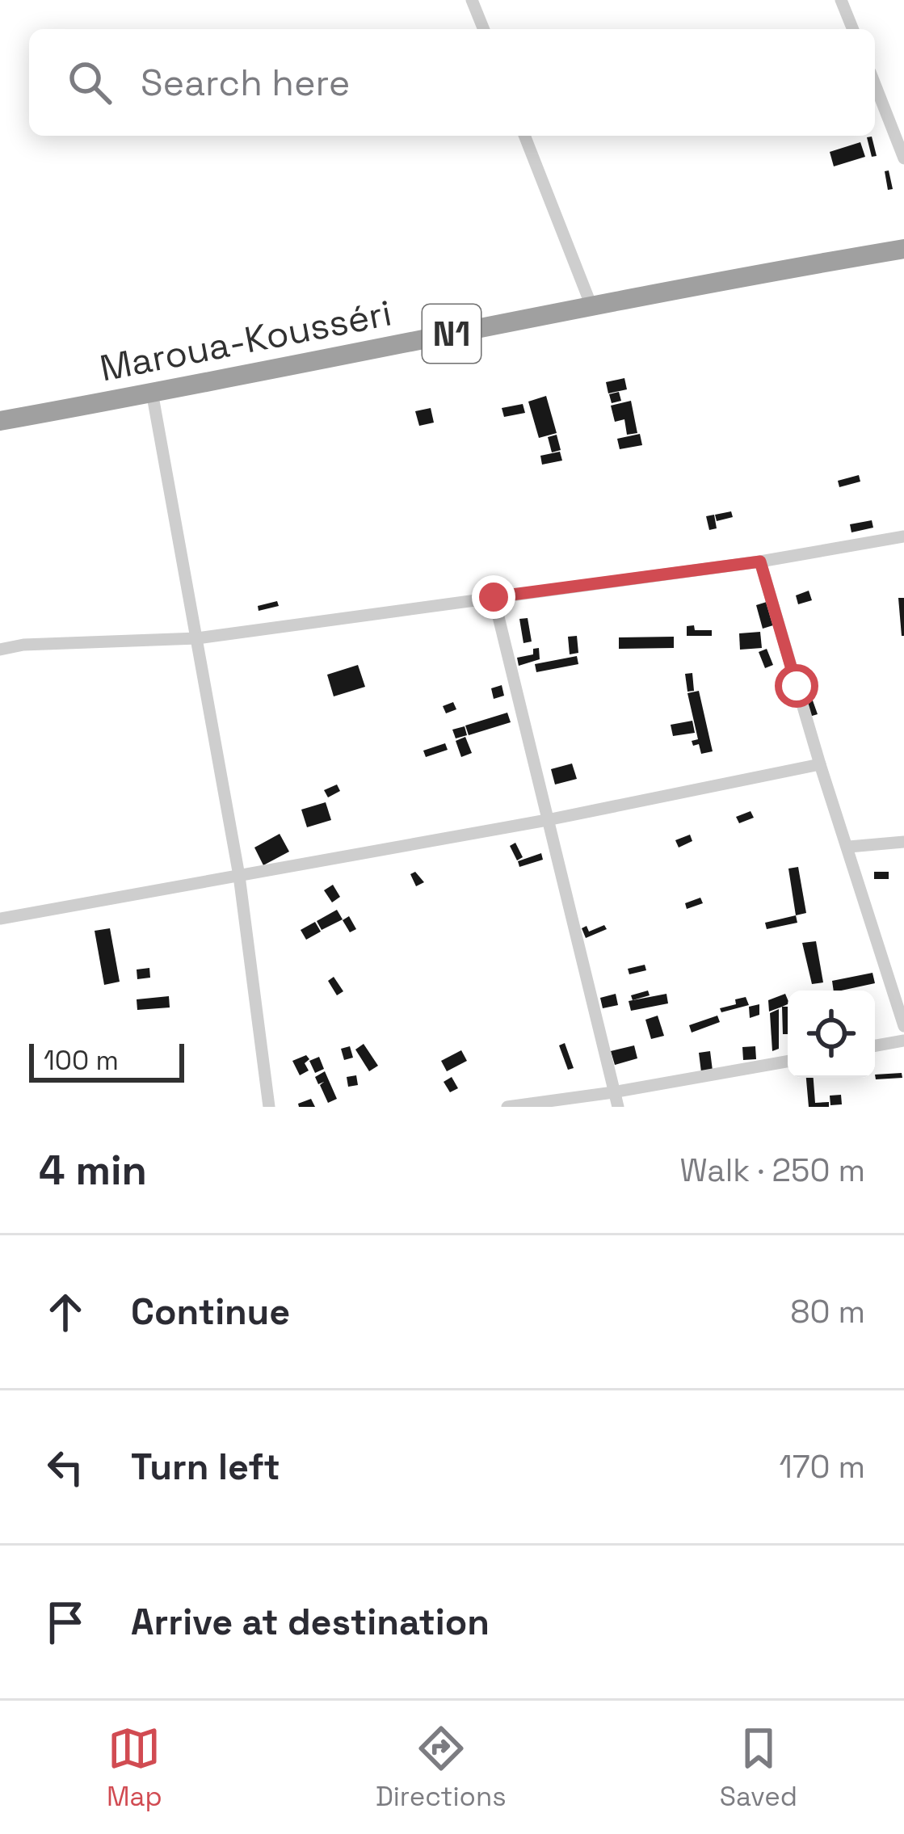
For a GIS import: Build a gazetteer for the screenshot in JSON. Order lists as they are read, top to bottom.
{
  "streets": {
    "highway": ["N1", "Maroua-Kousséri"]
  },
  "scale_bar": "100 m",
  "page": {
    "search": "Search here",
    "scale": "100 m",
    "heading": ["4 min", "Walk · 250 m"],
    "list": [
      ["Continue", "80 m"],
      ["Turn left", "170 m"],
      "Arrive at destination"
    ],
    "nav": ["Map", "Directions", "Saved"]
  }
}
